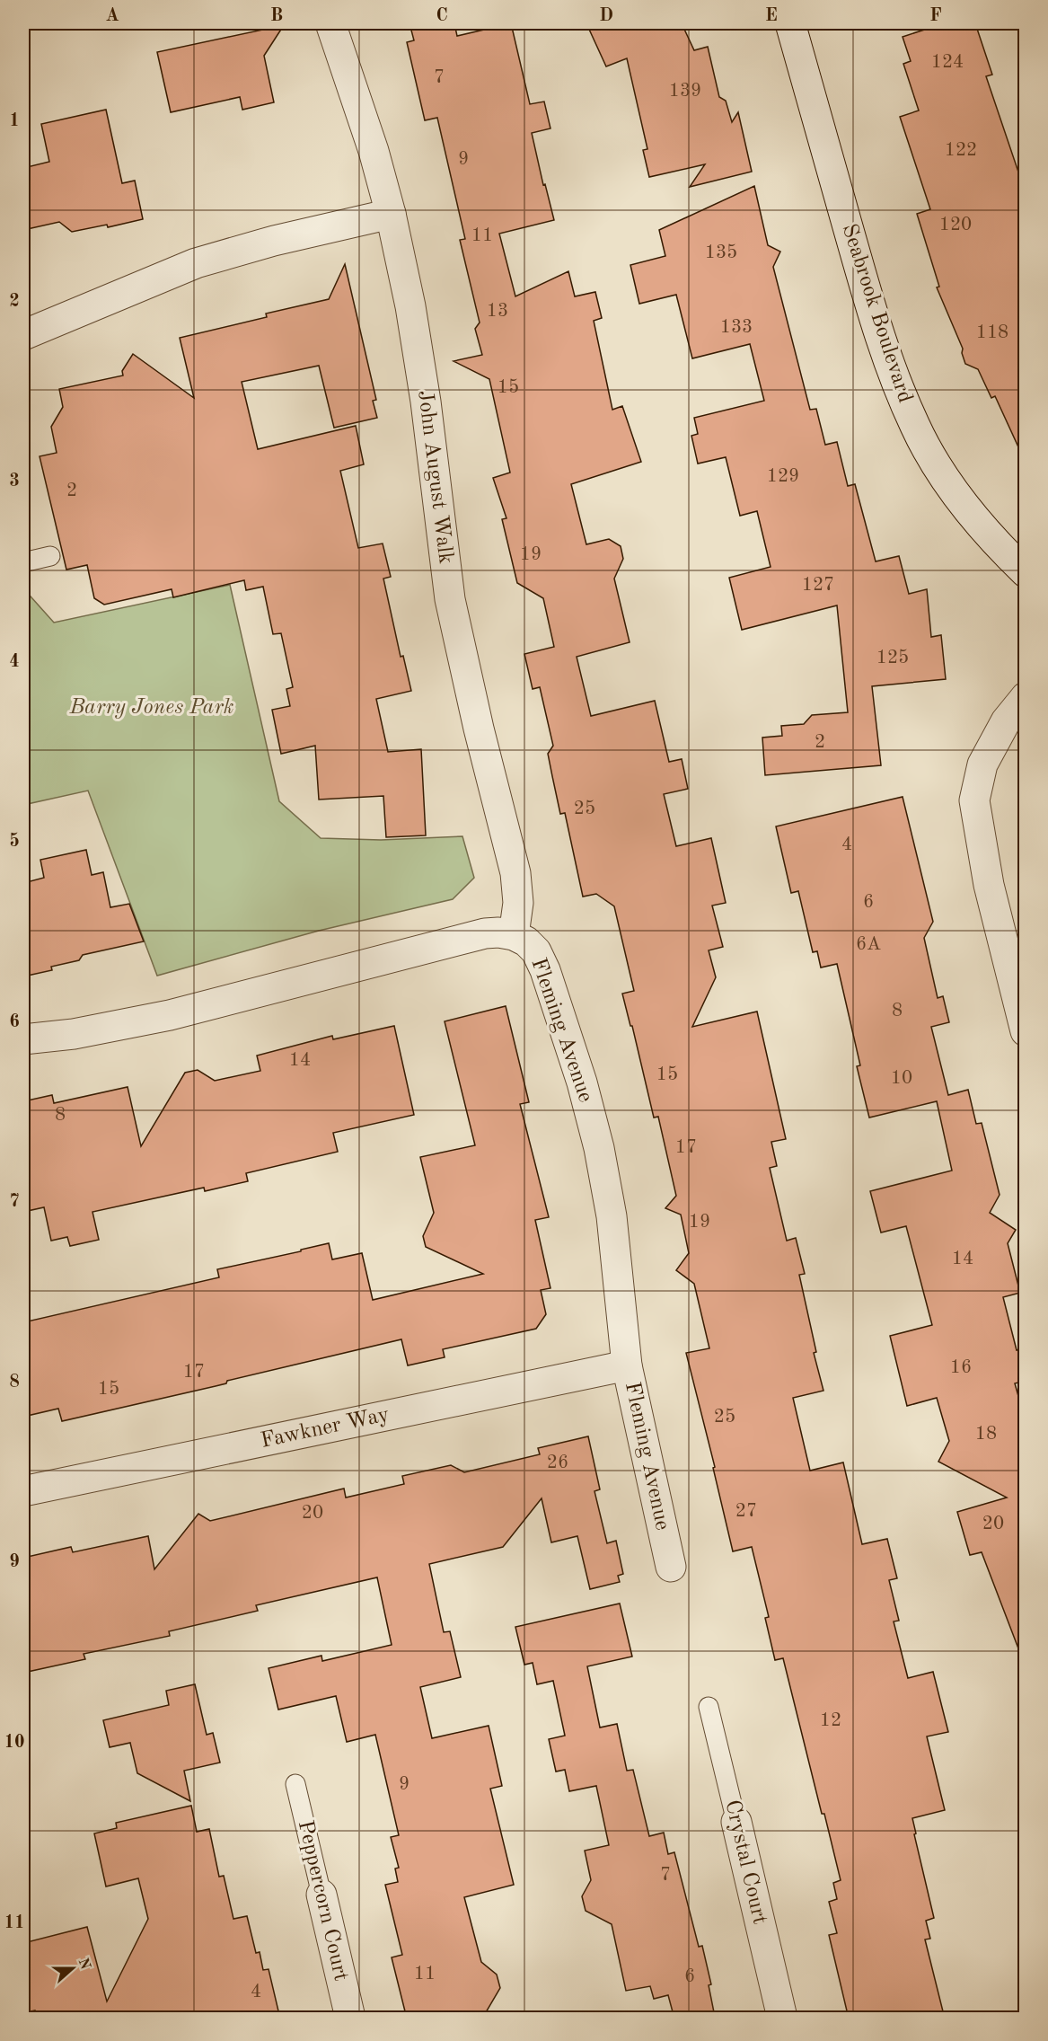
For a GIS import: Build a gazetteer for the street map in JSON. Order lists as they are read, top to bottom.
{
  "streets": {
    "street": [
      "Seabrook Boulevard",
      "John August Walk",
      "Fleming Avenue",
      "Fawkner Way",
      "Crystal Court",
      "Peppercorn Court"
    ]
  },
  "crossings": [
    ["John August Walk", "Fleming Avenue"],
    ["Fleming Avenue", "Fawkner Way"]
  ],
  "parks": ["Barry Jones Park"],
  "house_numbers": [
    "124",
    "7",
    "139",
    "122",
    "9",
    "120",
    "11",
    "135",
    "13",
    "133",
    "118",
    "15",
    "129",
    "2",
    "19",
    "127",
    "125",
    "2",
    "25",
    "4",
    "6",
    "6A",
    "8",
    "14",
    "15",
    "10",
    "8",
    "17",
    "19",
    "14",
    "16",
    "17",
    "15",
    "25",
    "18",
    "26",
    "27",
    "20",
    "20",
    "12",
    "9",
    "7",
    "11",
    "6",
    "4"
  ],
  "north": "right",
  "grid": {
    "columns": [
      "A",
      "B",
      "C",
      "D",
      "E",
      "F"
    ],
    "rows": [
      "1",
      "2",
      "3",
      "4",
      "5",
      "6",
      "7",
      "8",
      "9",
      "10",
      "11"
    ]
  }
}
